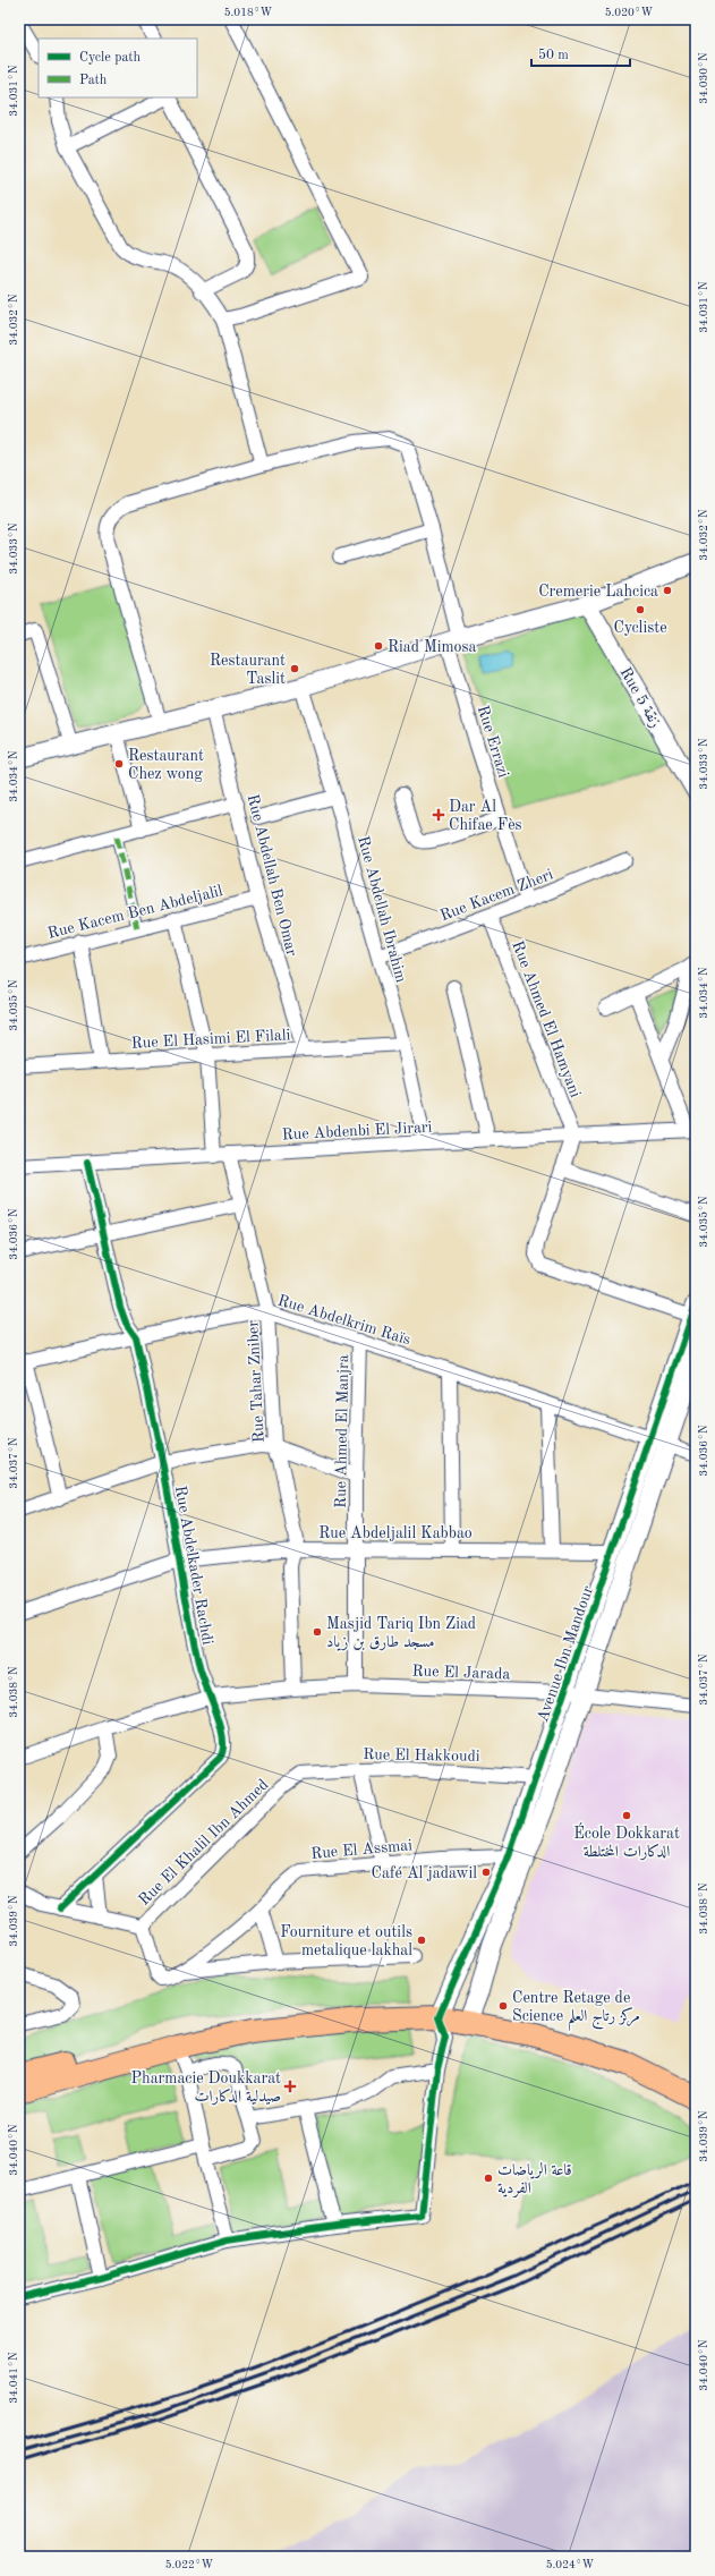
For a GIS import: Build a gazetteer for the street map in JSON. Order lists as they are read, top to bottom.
{
  "streets": {
    "street": [
      "Rue 5 زنقة",
      "Rue Errazi",
      "Rue Abdellah Ben Omar",
      "Rue Kacem Zheri",
      "Rue Abdellah Ibrahim",
      "Rue Kacem Ben Abdeljalil",
      "Rue Ahmed El Hamyani",
      "Rue El Hasimi El Filali",
      "Rue Abdenbi El Jirari",
      "Rue Abdelkrim Raïs",
      "Rue Tahar Zniber",
      "Rue Ahmed El Manjra",
      "Rue Abdeljalil Kabbao",
      "Rue Abdelkader Rachdi",
      "Avenue Ibn Mandour",
      "Rue El Jarada",
      "Rue El Hakkoudi",
      "Rue El Khalil Ibn Ahmed",
      "Rue El Assmai"
    ]
  },
  "crossings": [
    ["Rue Errazi", "Rue Kacem Zheri"],
    ["Rue Abdellah Ben Omar", "Rue Kacem Ben Abdeljalil"],
    ["Rue Abdellah Ben Omar", "Rue El Hasimi El Filali"],
    ["Rue Kacem Zheri", "Rue Abdellah Ibrahim"],
    ["Rue Kacem Zheri", "Rue Ahmed El Hamyani"],
    ["Rue Abdellah Ibrahim", "Rue El Hasimi El Filali"],
    ["Rue Abdellah Ibrahim", "Rue Abdenbi El Jirari"],
    ["Rue Ahmed El Hamyani", "Rue Abdenbi El Jirari"],
    ["Rue Abdenbi El Jirari", "Rue Tahar Zniber"],
    ["Rue Abdenbi El Jirari", "Rue Abdelkader Rachdi"],
    ["Rue Abdelkrim Raïs", "Rue Tahar Zniber"],
    ["Rue Abdelkrim Raïs", "Rue Ahmed El Manjra"],
    ["Rue Abdelkrim Raïs", "Rue Abdelkader Rachdi"],
    ["Rue Abdelkrim Raïs", "Avenue Ibn Mandour"],
    ["Rue Tahar Zniber", "Rue Abdeljalil Kabbao"],
    ["Rue Tahar Zniber", "Rue El Jarada"],
    ["Rue Ahmed El Manjra", "Rue Abdeljalil Kabbao"],
    ["Rue Ahmed El Manjra", "Rue El Jarada"],
    ["Rue Abdeljalil Kabbao", "Rue Abdelkader Rachdi"],
    ["Rue Abdeljalil Kabbao", "Avenue Ibn Mandour"],
    ["Rue Abdelkader Rachdi", "Rue El Jarada"],
    ["Rue Abdelkader Rachdi", "Rue El Khalil Ibn Ahmed"],
    ["Avenue Ibn Mandour", "Rue El Jarada"],
    ["Avenue Ibn Mandour", "Rue El Hakkoudi"],
    ["Avenue Ibn Mandour", "Rue El Assmai"],
    ["Rue El Hakkoudi", "Rue El Khalil Ibn Ahmed"]
  ],
  "places": {
    "other": [
      "Cremerie Lahcica",
      "Cycliste",
      "Riad Mimosa",
      "Restaurant Taslit",
      "Restaurant Chez wong",
      "Masjid Tariq Ibn Ziad مسجد طارق بن زياد",
      "École Dokkarat الدكارات المختلطة",
      "Café Al jadawil",
      "Fourniture et outils metalique lakhal",
      "Centre Retage de Science مركز رتاج العلم",
      "قاعة الرياضات الفردية"
    ],
    "health": ["Dar Al Chifae Fès", "Pharmacie Doukkarat صيدلية الدكارات"]
  },
  "legend": ["Cycle path", "Path"],
  "scale_bar": "50 m",
  "coordinates": [
    "5.018°W",
    "5.020°W",
    "34.030°N",
    "34.031°N",
    "34.032°N",
    "34.033°N",
    "34.034°N",
    "34.035°N",
    "34.036°N",
    "34.037°N",
    "34.038°N",
    "34.039°N",
    "34.040°N",
    "34.041°N",
    "5.022°W",
    "5.024°W"
  ]
}
